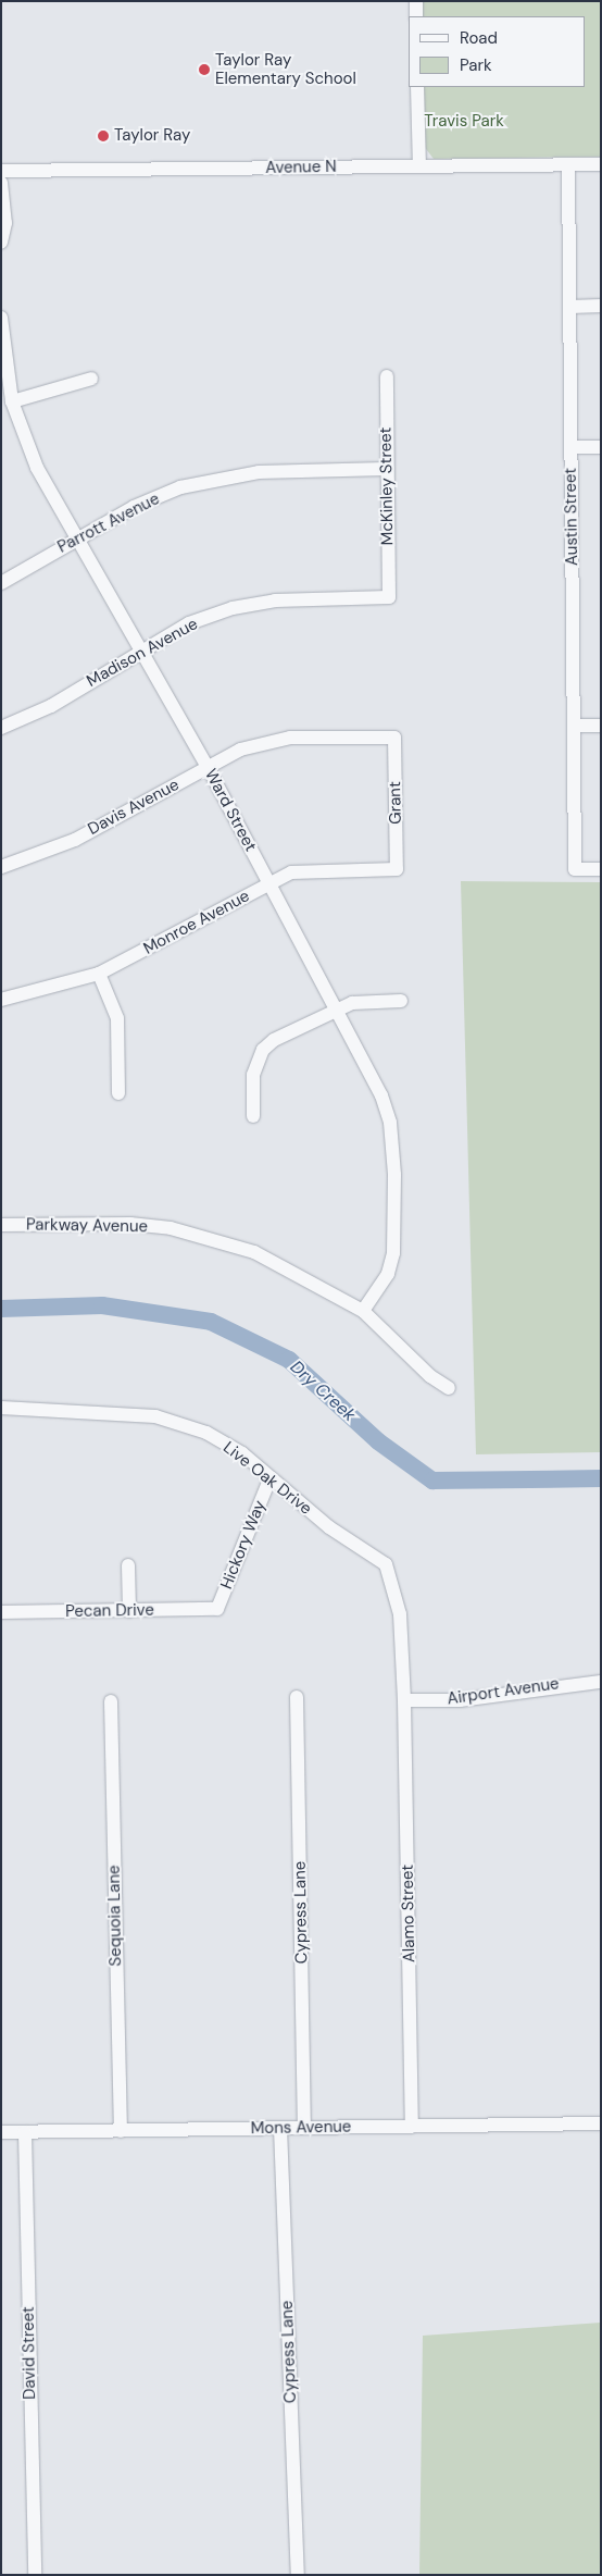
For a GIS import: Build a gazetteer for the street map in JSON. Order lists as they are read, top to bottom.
{
  "streets": {
    "street": [
      "Avenue N",
      "McKinley Street",
      "Austin Street",
      "Parrott Avenue",
      "Madison Avenue",
      "Grant",
      "Davis Avenue",
      "Ward Street",
      "Monroe Avenue",
      "Parkway Avenue",
      "Live Oak Drive",
      "Hickory Way",
      "Pecan Drive",
      "Airport Avenue",
      "Cypress Lane",
      "Alamo Street",
      "Sequoia Lane",
      "Mons Avenue",
      "David Street"
    ]
  },
  "crossings": [
    ["Avenue N", "Austin Street"],
    ["McKinley Street", "Parrott Avenue"],
    ["McKinley Street", "Madison Avenue"],
    ["Parrott Avenue", "Ward Street"],
    ["Madison Avenue", "Ward Street"],
    ["Grant", "Davis Avenue"],
    ["Grant", "Monroe Avenue"],
    ["Davis Avenue", "Ward Street"],
    ["Ward Street", "Monroe Avenue"],
    ["Ward Street", "Parkway Avenue"],
    ["Live Oak Drive", "Hickory Way"],
    ["Live Oak Drive", "Airport Avenue"],
    ["Live Oak Drive", "Alamo Street"],
    ["Hickory Way", "Pecan Drive"],
    ["Airport Avenue", "Alamo Street"],
    ["Cypress Lane", "Mons Avenue"],
    ["Alamo Street", "Mons Avenue"],
    ["Sequoia Lane", "Mons Avenue"],
    ["Mons Avenue", "David Street"]
  ],
  "water": ["Dry Creek"],
  "parks": ["Travis Park"],
  "places": ["Taylor Ray Elementary School", "Taylor Ray"],
  "legend": ["Road", "Park"]
}
